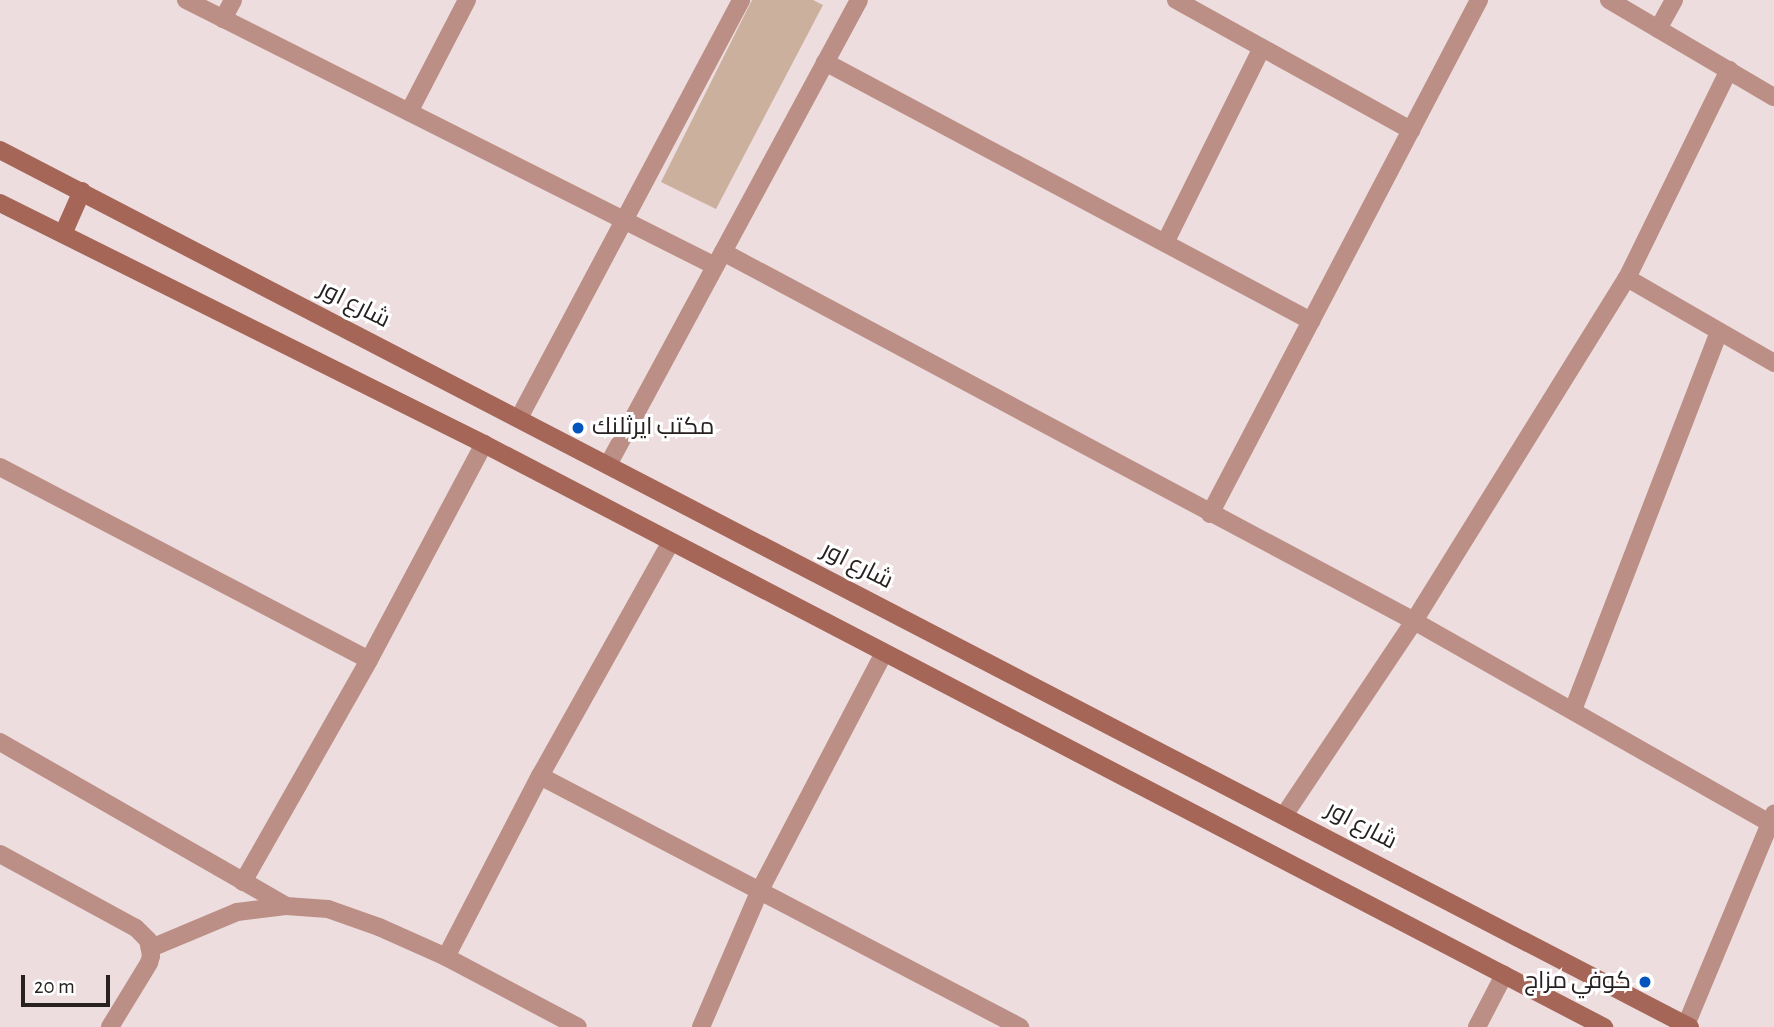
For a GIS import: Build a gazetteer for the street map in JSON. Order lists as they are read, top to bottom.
{
  "streets": {
    "street": ["شارع اور"]
  },
  "places": ["مكتب ايرثلنك", "كوفي مزاج"],
  "scale_bar": "20 m"
}
